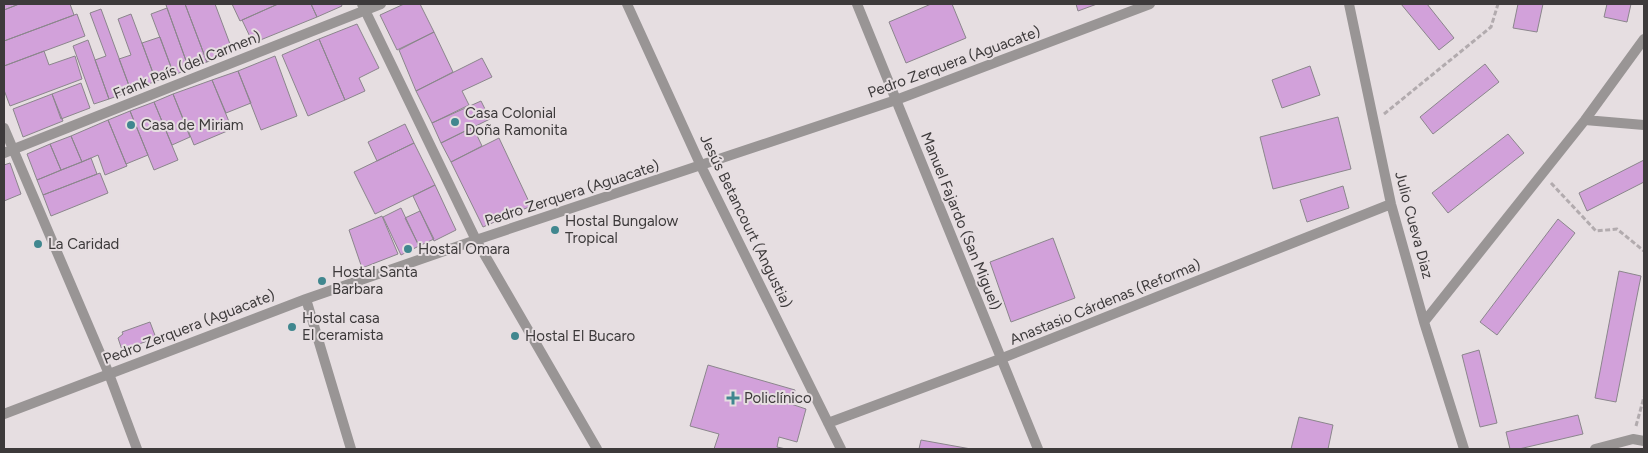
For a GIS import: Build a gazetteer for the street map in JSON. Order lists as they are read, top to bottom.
{
  "streets": {
    "street": [
      "Pedro Zerquera (Aguacate)",
      "Frank País (del Carmen)",
      "Jesús Betancourt (Angustia)",
      "Manuel Fajardo (San Miguel)",
      "Julio Cueva Diaz",
      "Anastasio Cárdenas (Reforma)"
    ]
  },
  "crossings": [
    ["Pedro Zerquera (Aguacate)", "Jesús Betancourt (Angustia)"],
    ["Pedro Zerquera (Aguacate)", "Manuel Fajardo (San Miguel)"],
    ["Jesús Betancourt (Angustia)", "Anastasio Cárdenas (Reforma)"],
    ["Manuel Fajardo (San Miguel)", "Anastasio Cárdenas (Reforma)"],
    ["Julio Cueva Diaz", "Anastasio Cárdenas (Reforma)"]
  ],
  "places": {
    "other": [
      "Casa Colonial Doña Ramonita",
      "Casa de Miriam",
      "Hostal Bungalow Tropical",
      "La Caridad",
      "Hostal Omara",
      "Hostal Santa Barbara",
      "Hostal casa El ceramista",
      "Hostal El Bucaro"
    ],
    "health": ["Policlínico"]
  }
}
